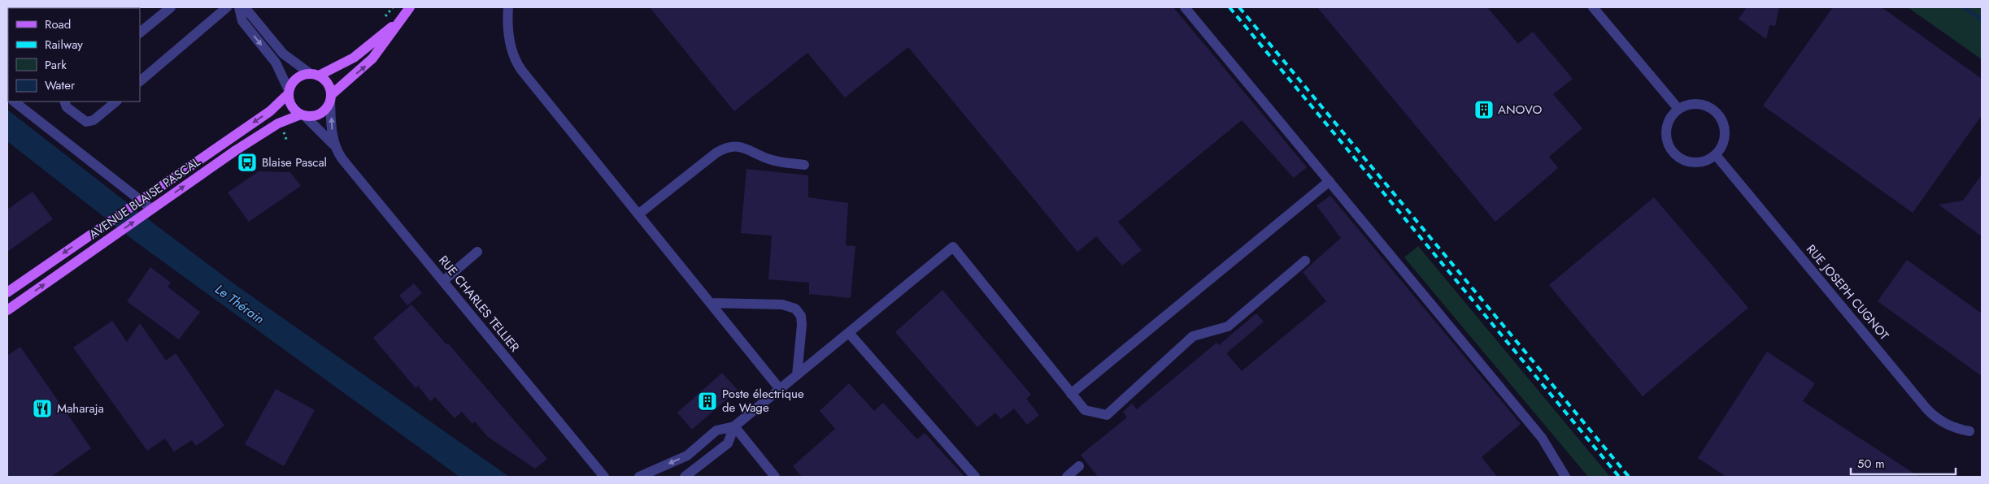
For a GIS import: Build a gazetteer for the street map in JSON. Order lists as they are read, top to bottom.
{
  "streets": {
    "main road": ["AVENUE BLAISE PASCAL"],
    "street": ["RUE JOSEPH CUGNOT", "RUE CHARLES TELLIER"]
  },
  "crossings": [
    ["AVENUE BLAISE PASCAL", "RUE CHARLES TELLIER"]
  ],
  "water": ["Le Thérain"],
  "places": {
    "building": ["ANOVO", "Poste électrique de Wage"],
    "bus stop": ["Blaise Pascal"],
    "restaurant": ["Maharaja"]
  },
  "legend": [
    "Road",
    "Railway",
    "Park",
    "Water"
  ],
  "scale_bar": "50 m"
}
